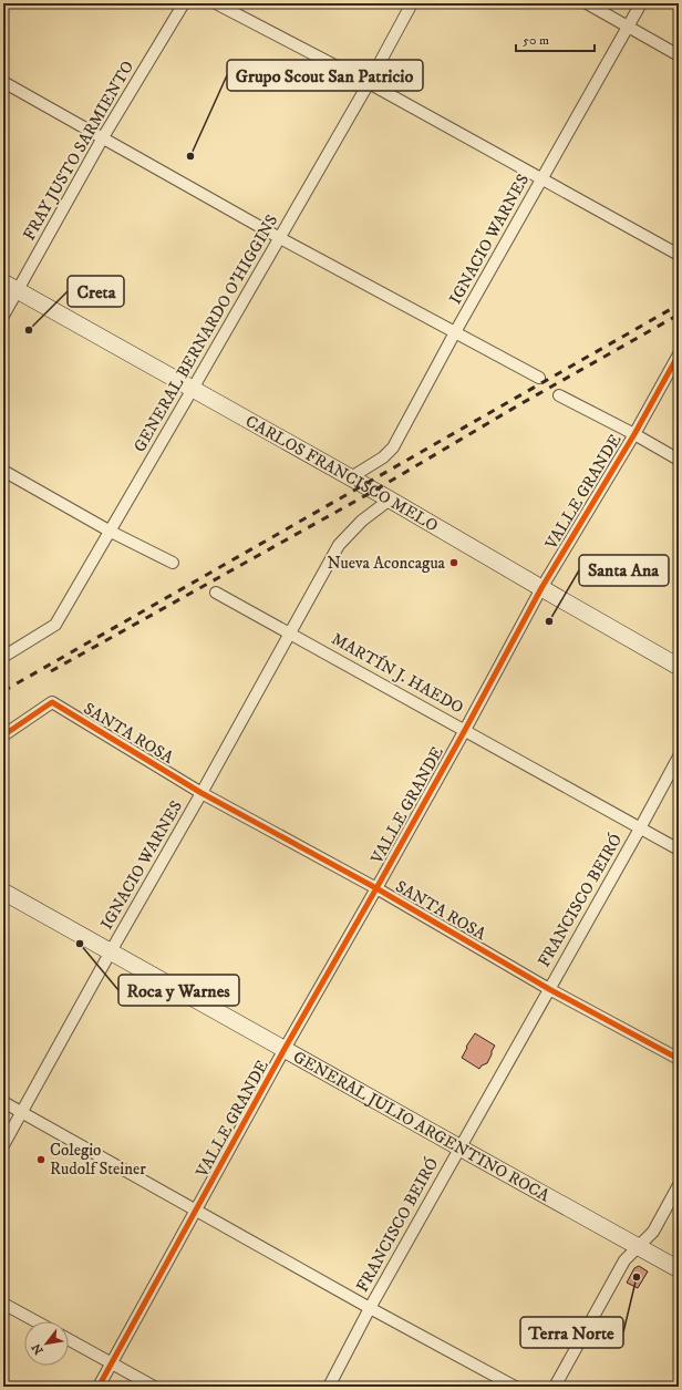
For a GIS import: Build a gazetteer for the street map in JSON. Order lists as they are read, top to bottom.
{
  "streets": {
    "street": [
      "FRAY JUSTO SARMIENTO",
      "IGNACIO WARNES",
      "GENERAL BERNARDO O'HIGGINS",
      "CARLOS FRANCISCO MELO",
      "VALLE GRANDE",
      "MARTÍN J. HAEDO",
      "SANTA ROSA",
      "FRANCISCO BEIRÓ",
      "GENERAL JULIO ARGENTINO ROCA"
    ]
  },
  "crossings": [
    ["FRAY JUSTO SARMIENTO", "CARLOS FRANCISCO MELO"],
    ["IGNACIO WARNES", "CARLOS FRANCISCO MELO"],
    ["IGNACIO WARNES", "MARTÍN J. HAEDO"],
    ["IGNACIO WARNES", "SANTA ROSA"],
    ["IGNACIO WARNES", "GENERAL JULIO ARGENTINO ROCA"],
    ["GENERAL BERNARDO O'HIGGINS", "CARLOS FRANCISCO MELO"],
    ["CARLOS FRANCISCO MELO", "VALLE GRANDE"],
    ["VALLE GRANDE", "MARTÍN J. HAEDO"],
    ["VALLE GRANDE", "SANTA ROSA"],
    ["VALLE GRANDE", "GENERAL JULIO ARGENTINO ROCA"],
    ["MARTÍN J. HAEDO", "FRANCISCO BEIRÓ"],
    ["SANTA ROSA", "FRANCISCO BEIRÓ"],
    ["FRANCISCO BEIRÓ", "GENERAL JULIO ARGENTINO ROCA"]
  ],
  "places": [
    "Grupo Scout San Patricio",
    "Creta",
    "Nueva Aconcagua",
    "Santa Ana",
    "Roca y Warnes",
    "Colegio Rudolf Steiner",
    "Terra Norte"
  ],
  "scale_bar": "50 m",
  "north": "bottom left"
}
